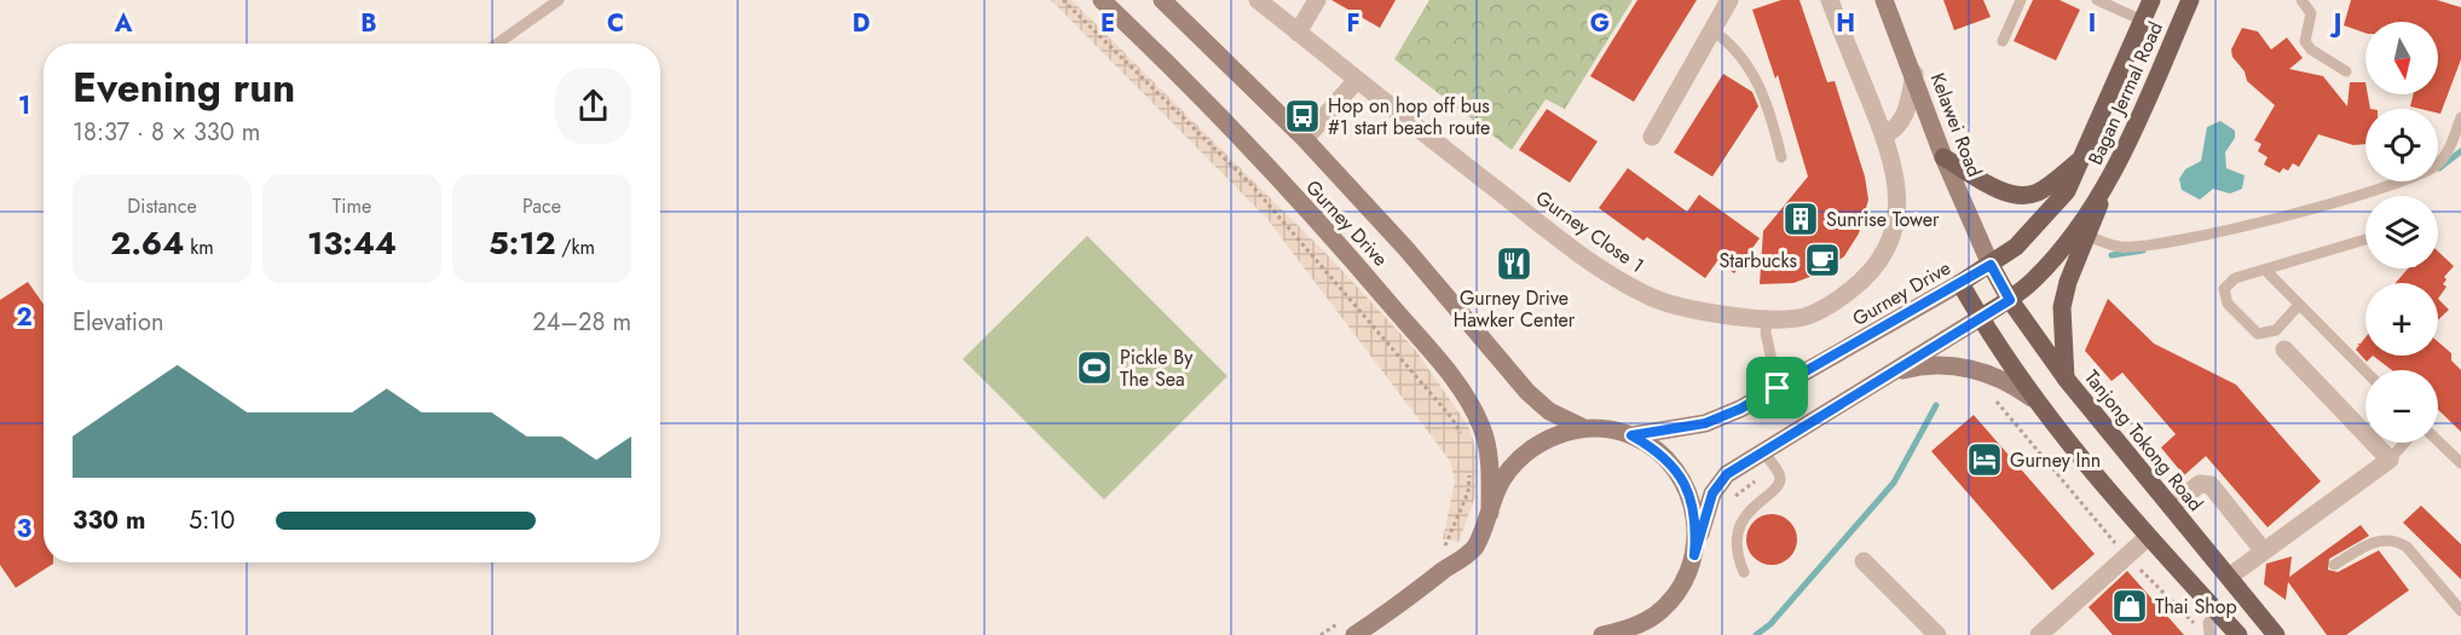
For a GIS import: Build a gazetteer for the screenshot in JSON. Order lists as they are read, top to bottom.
{
  "streets": {
    "main road": [
      "Bagan Jermal Road",
      "Kelawei Road",
      "Gurney Drive",
      "Tanjong Tokong Road"
    ],
    "street": ["Gurney Close 1"]
  },
  "crossings": [
    ["Bagan Jermal Road", "Kelawei Road"],
    ["Bagan Jermal Road", "Gurney Drive"],
    ["Bagan Jermal Road", "Tanjong Tokong Road"],
    ["Kelawei Road", "Gurney Drive"],
    ["Kelawei Road", "Tanjong Tokong Road"],
    ["Gurney Drive", "Tanjong Tokong Road"]
  ],
  "places": {
    "bus stop": ["Hop on hop off bus #1 start beach route"],
    "building": ["Sunrise Tower"],
    "cafe": ["Starbucks"],
    "restaurant": ["Gurney Drive Hawker Center"],
    "sports": ["Pickle By The Sea"],
    "hotel": ["Gurney Inn"],
    "shop": ["Thai Shop"]
  },
  "north": "bottom",
  "page": {
    "map_buttons": ["+", "−"],
    "heading": ["Evening run", "18:37 · 8 × 330 m"],
    "stats": [
      ["Distance", "2.64 km"],
      ["Time", "13:44"],
      ["Pace", "5:12 /km"]
    ],
    "chart": ["Elevation", "24–28 m"],
    "list": [
      {
        "name": "330 m",
        "note": "5:10"
      }
    ]
  },
  "grid": {
    "columns": [
      "A",
      "B",
      "C",
      "D",
      "E",
      "F",
      "G",
      "H",
      "I",
      "J"
    ],
    "rows": ["1", "2", "3"]
  }
}
